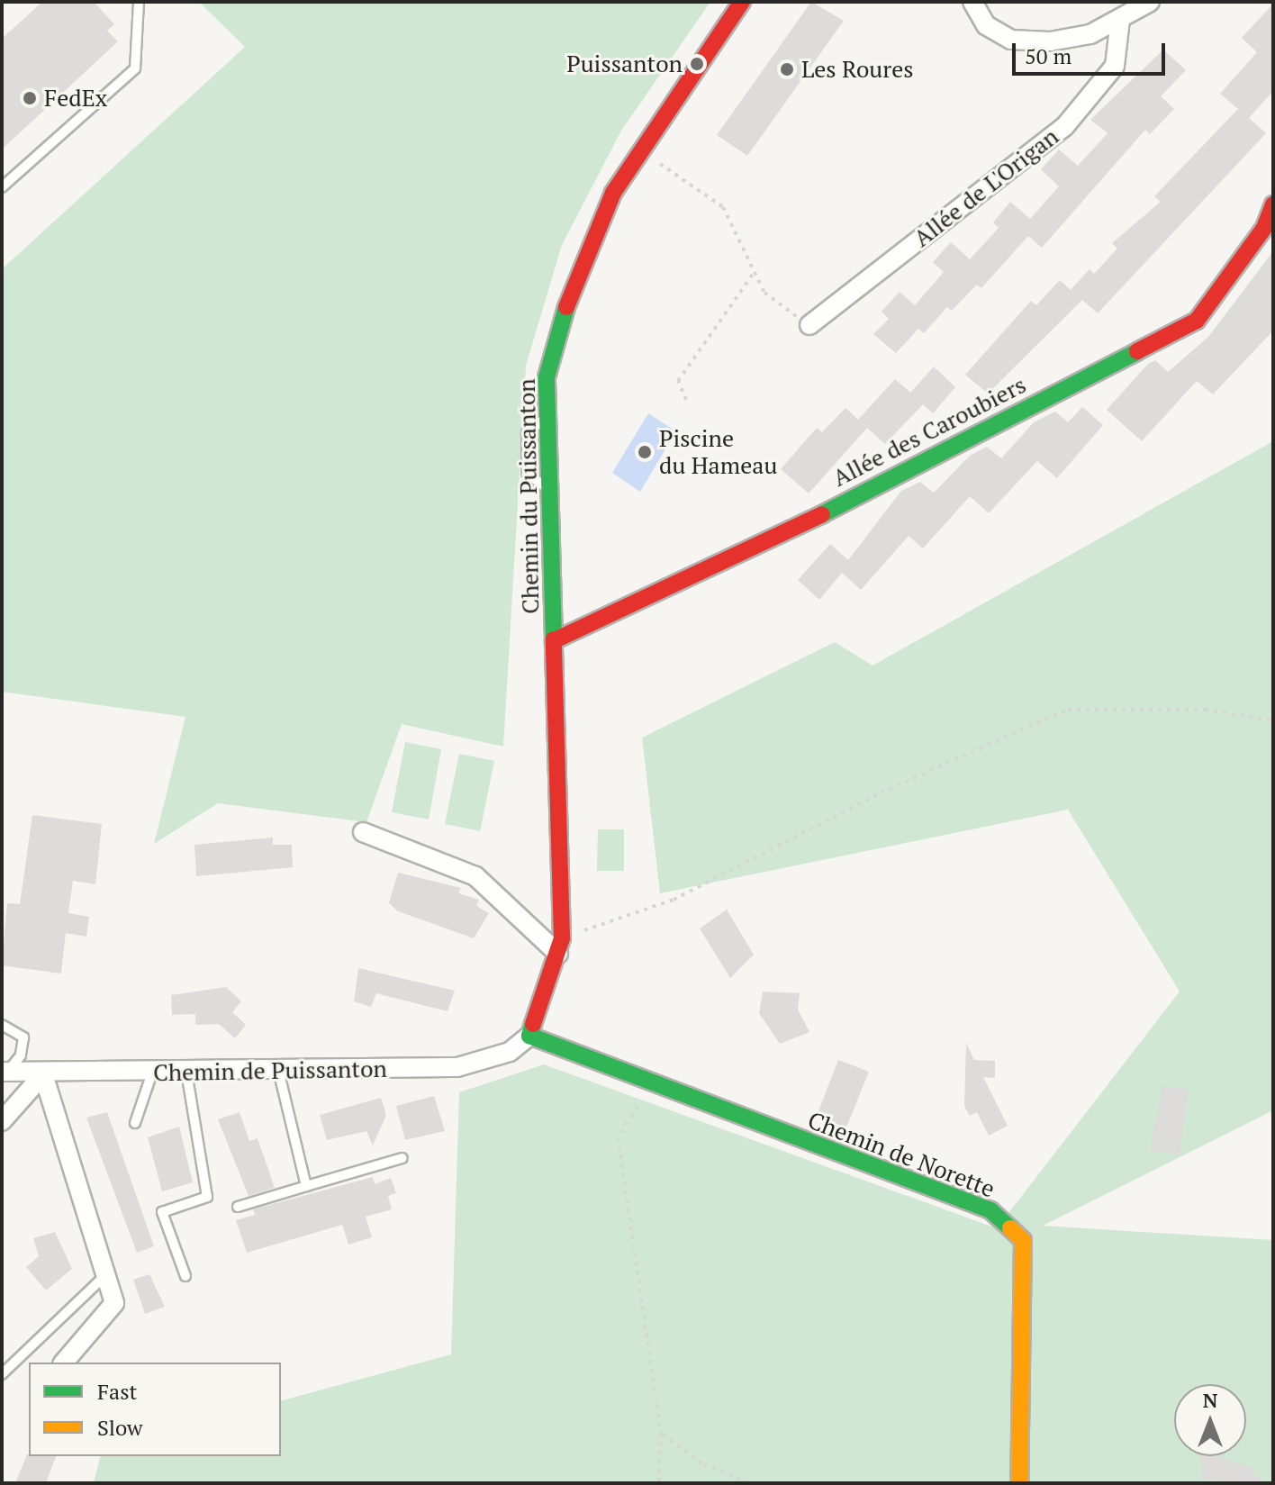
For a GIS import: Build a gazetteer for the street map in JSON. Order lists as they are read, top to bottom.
{
  "streets": {
    "street": [
      "Allée de L'Origan",
      "Allée des Caroubiers",
      "Chemin du Puissanton",
      "Chemin de Puissanton",
      "Chemin de Norette"
    ]
  },
  "crossings": [
    ["Allée des Caroubiers", "Chemin du Puissanton"],
    ["Chemin du Puissanton", "Chemin de Puissanton"],
    ["Chemin du Puissanton", "Chemin de Norette"],
    ["Chemin de Puissanton", "Chemin de Norette"]
  ],
  "places": [
    "Puissanton",
    "Les Roures",
    "FedEx",
    "Piscine du Hameau"
  ],
  "legend": ["Fast", "Slow"],
  "scale_bar": "50 m",
  "north": "top"
}
